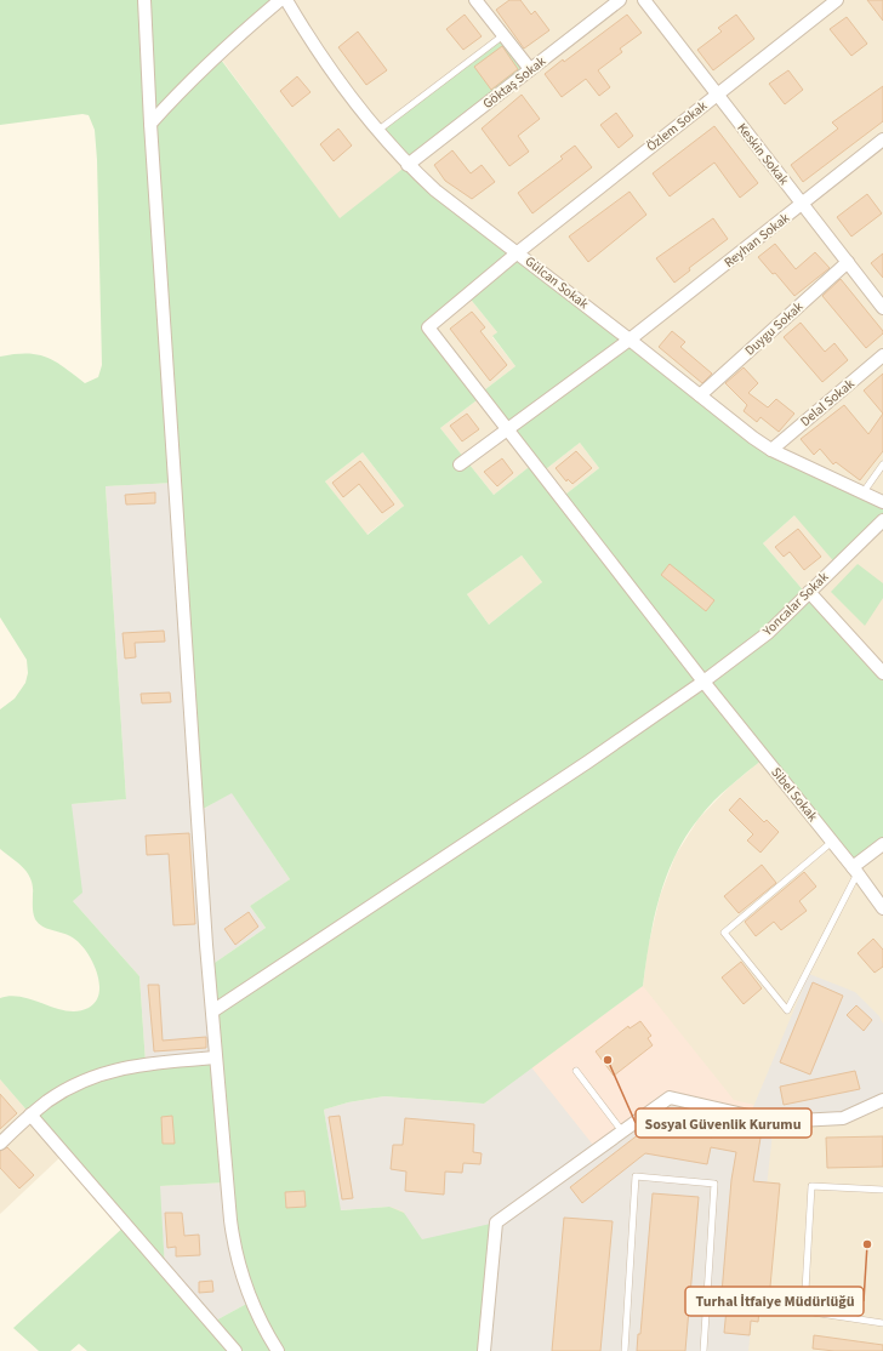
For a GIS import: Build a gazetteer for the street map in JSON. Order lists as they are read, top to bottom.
{
  "streets": {
    "street": [
      "Göktaş Sokak",
      "Özlem Sokak",
      "Keskin Sokak",
      "Reyhan Sokak",
      "Gülcan Sokak",
      "Duygu Sokak",
      "Delal Sokak",
      "Yoncalar Sokak",
      "Sibel Sokak"
    ]
  },
  "crossings": [
    ["Göktaş Sokak", "Gülcan Sokak"],
    ["Özlem Sokak", "Keskin Sokak"],
    ["Özlem Sokak", "Reyhan Sokak"],
    ["Özlem Sokak", "Gülcan Sokak"],
    ["Özlem Sokak", "Sibel Sokak"],
    ["Keskin Sokak", "Reyhan Sokak"],
    ["Keskin Sokak", "Duygu Sokak"],
    ["Reyhan Sokak", "Gülcan Sokak"],
    ["Reyhan Sokak", "Sibel Sokak"],
    ["Gülcan Sokak", "Duygu Sokak"],
    ["Gülcan Sokak", "Delal Sokak"],
    ["Yoncalar Sokak", "Sibel Sokak"]
  ],
  "places": ["Sosyal Güvenlik Kurumu", "Turhal İtfaiye Müdürlüğü"]
}
